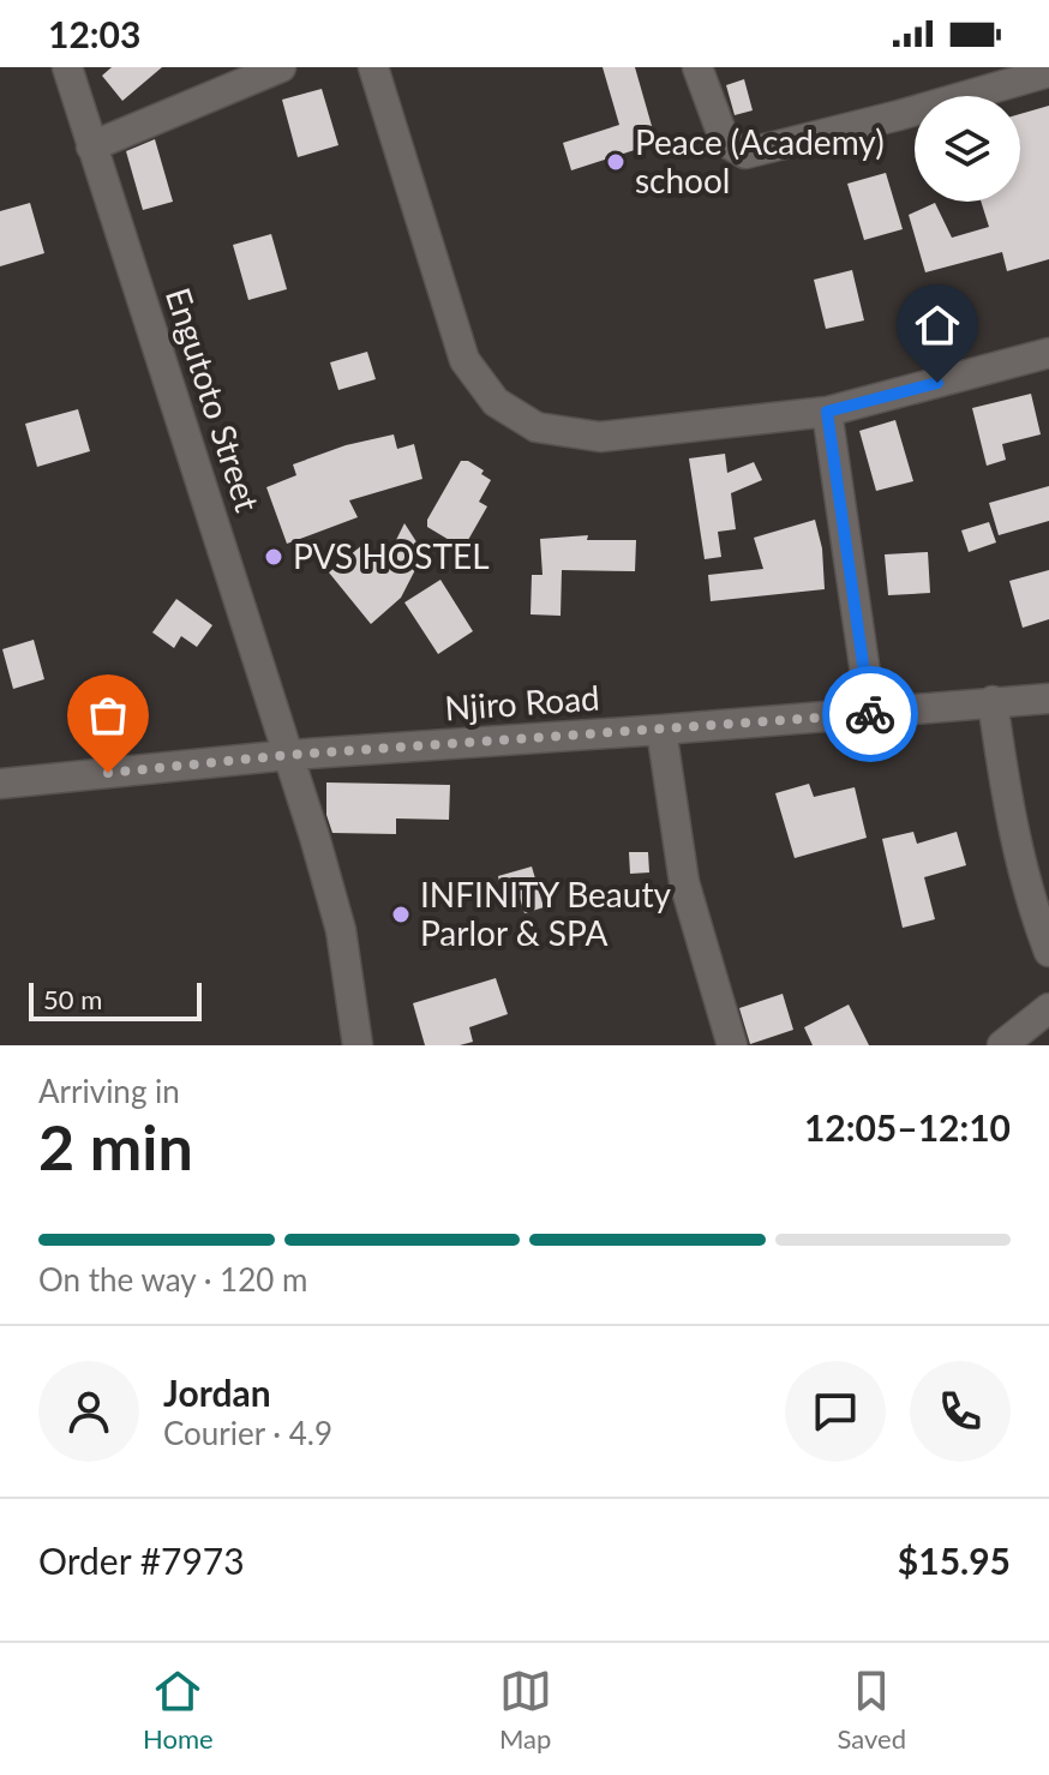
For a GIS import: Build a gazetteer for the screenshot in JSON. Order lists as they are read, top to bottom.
{
  "streets": {
    "street": ["Engutoto Street", "Njiro Road"]
  },
  "crossings": [
    ["Engutoto Street", "Njiro Road"]
  ],
  "places": ["Peace (Academy) school", "PVS HOSTEL", "INFINITY Beauty Parlor & SPA"],
  "scale_bar": "50 m",
  "page": {
    "status": "12:03",
    "scale": "50 m",
    "heading": ["2 min", "Arriving in", "12:05–12:10"],
    "panel": [
      "Jordan",
      "Courier · 4.9",
      "Order #7973",
      "$15.95"
    ],
    "bar": "On the way · 120 m",
    "tabs": ["Home", "Map", "Saved"]
  }
}
